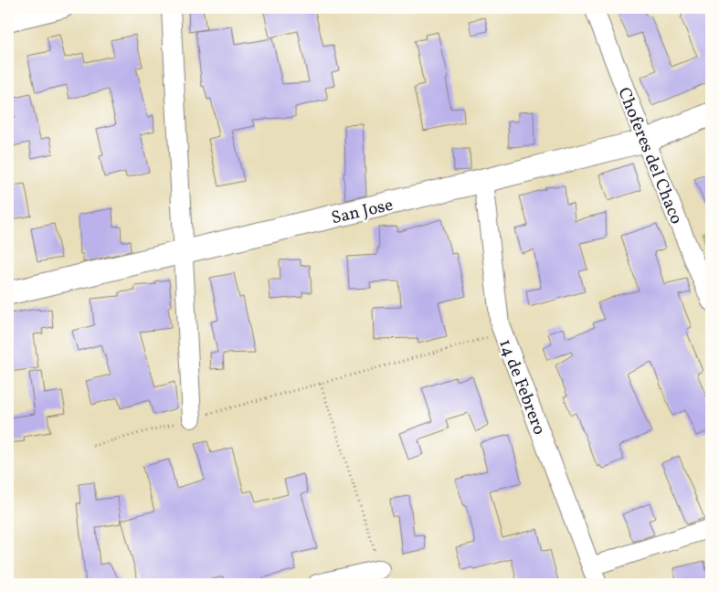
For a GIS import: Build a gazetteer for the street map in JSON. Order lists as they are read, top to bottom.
{
  "streets": {
    "street": ["Choferes del Chaco", "San Jose", "14 de Febrero"]
  },
  "crossings": [
    ["Choferes del Chaco", "San Jose"],
    ["San Jose", "14 de Febrero"]
  ]
}
